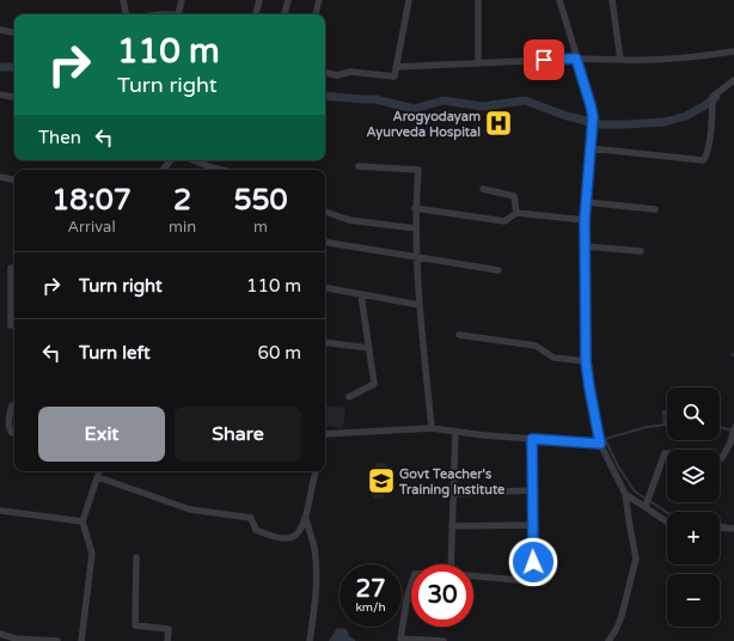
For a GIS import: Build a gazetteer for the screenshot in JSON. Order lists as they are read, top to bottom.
{
  "places": {
    "hospital": ["Arogyodayam Ayurveda Hospital"],
    "school or university": ["Govt Teacher's Training Institute"]
  },
  "page": {
    "turn": ["110 m", "Turn right"],
    "then": "Then",
    "eta": [
      "18:07",
      "Arrival",
      "2",
      "min",
      "550",
      "m"
    ],
    "list": [
      {
        "name": "Turn right",
        "value": "110 m"
      },
      {
        "name": "Turn left",
        "value": "60 m"
      }
    ],
    "map_buttons": ["+", "−"],
    "buttons": ["Exit", "Share"],
    "speed": "27 km/h",
    "limit": "30"
  }
}
